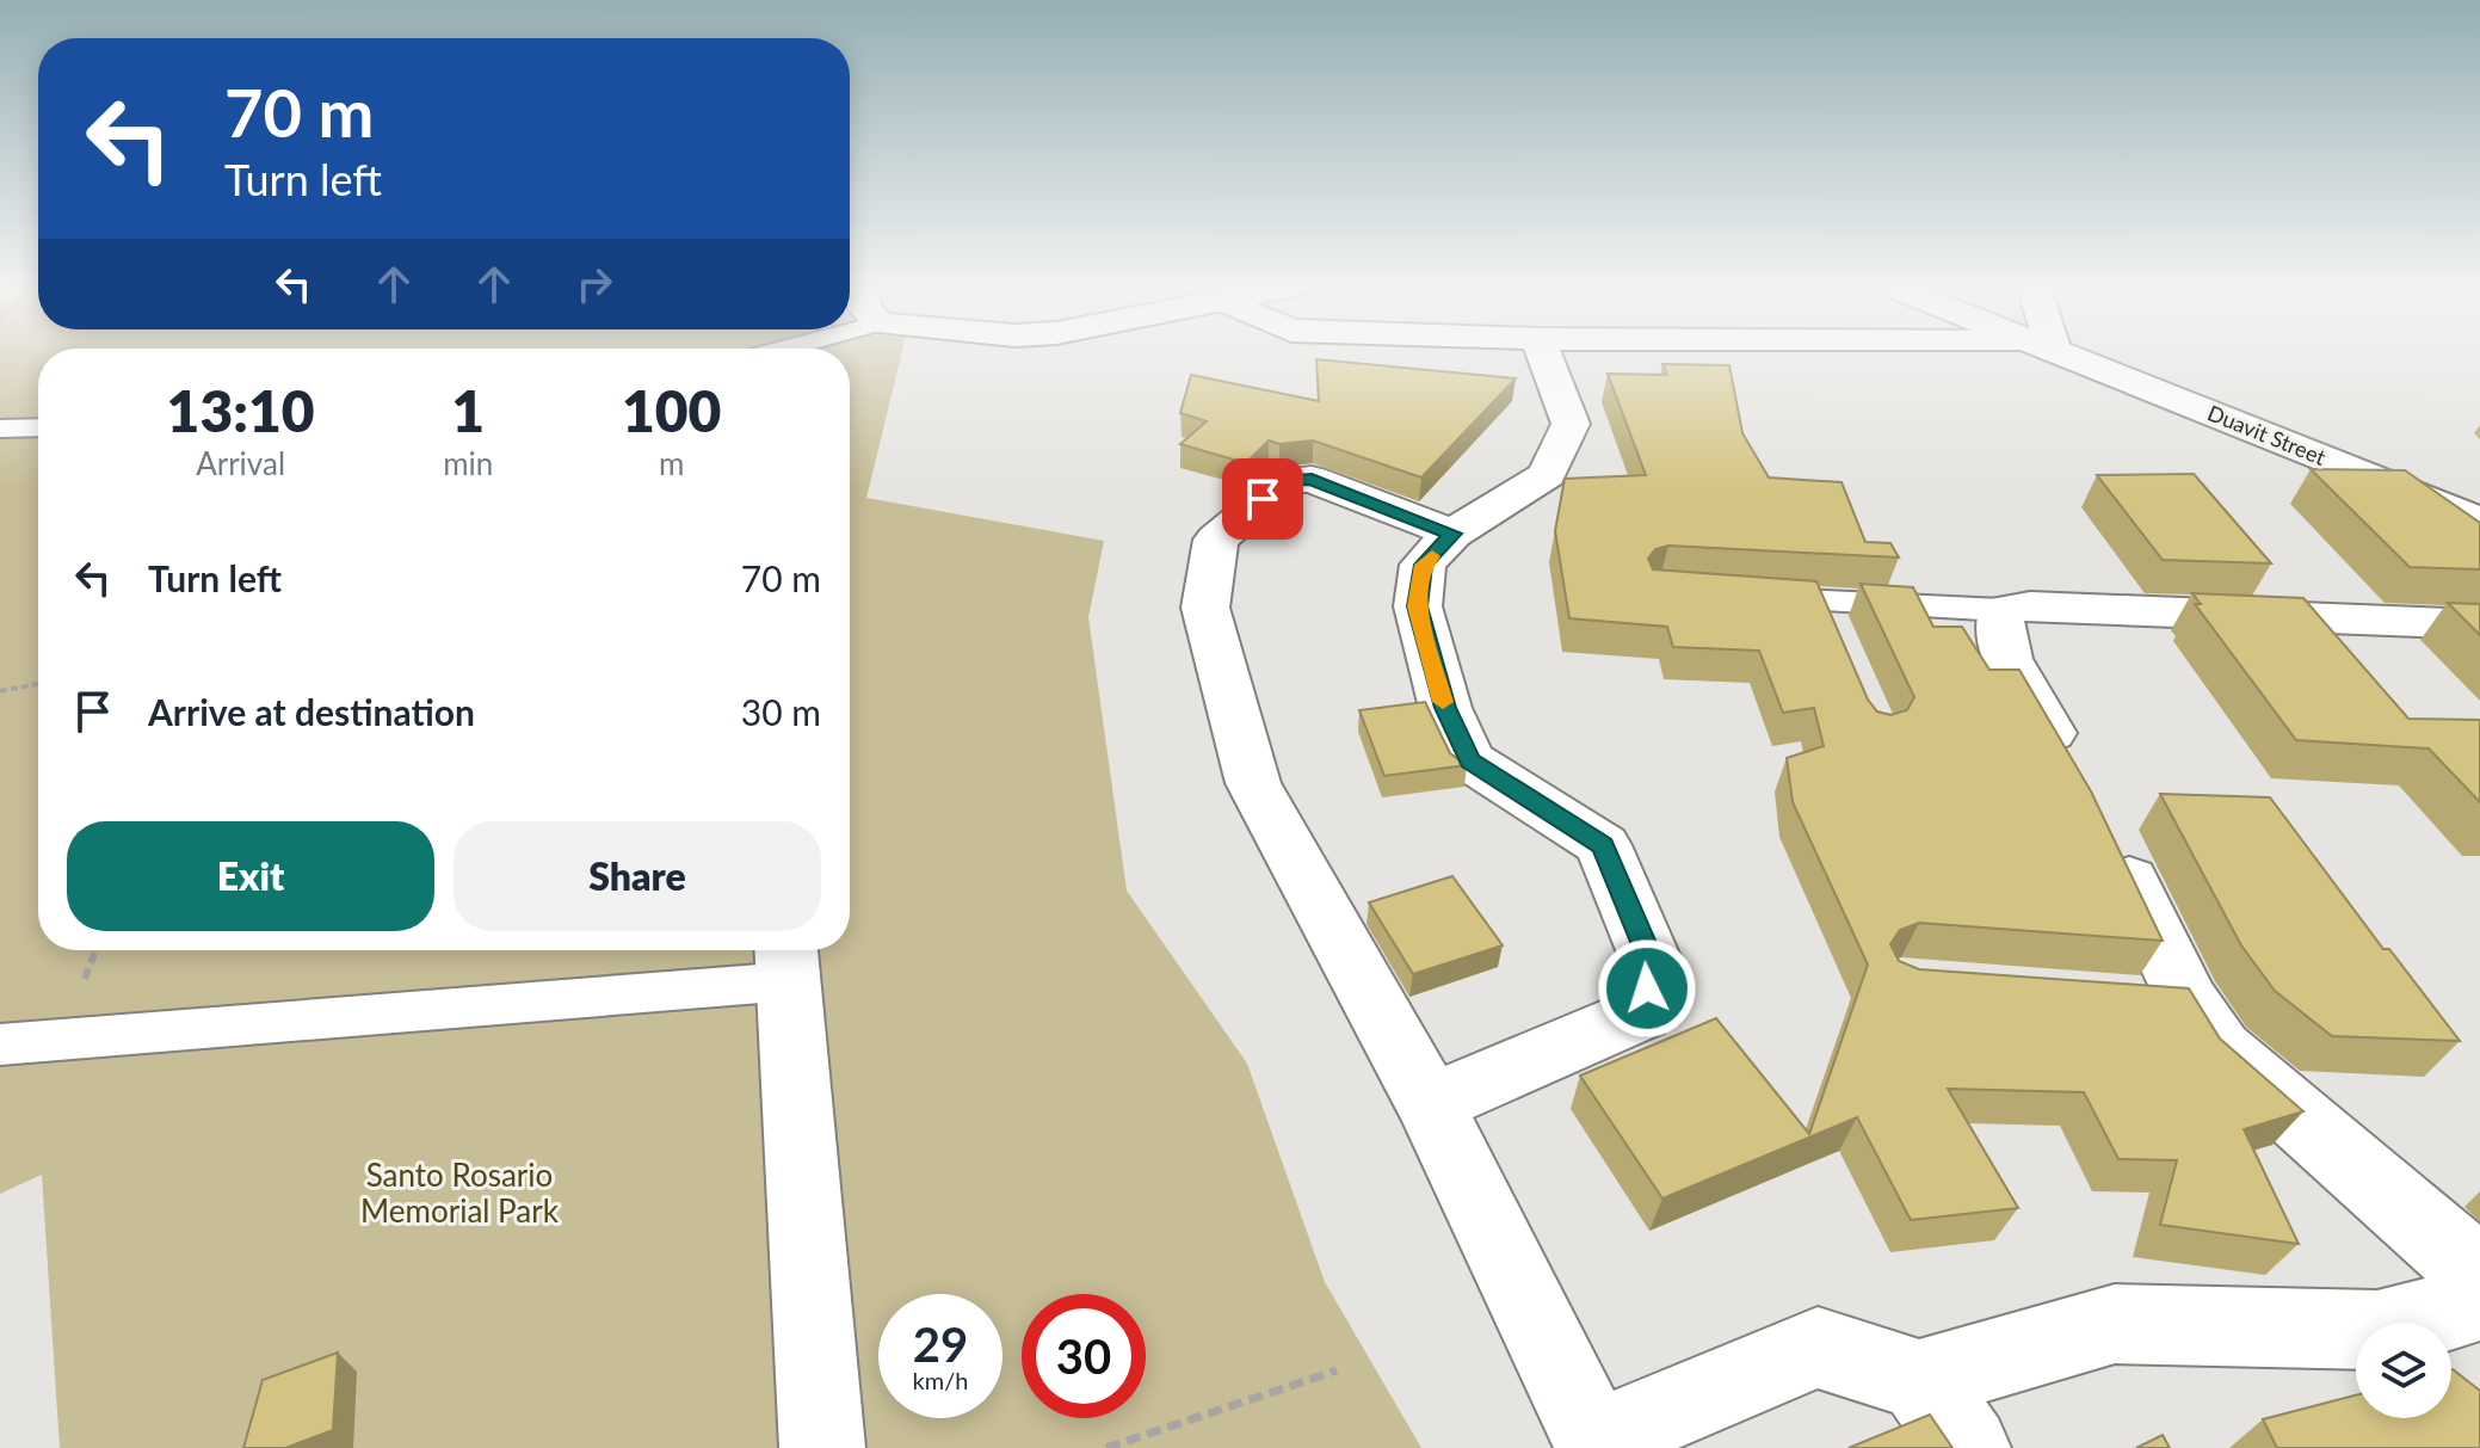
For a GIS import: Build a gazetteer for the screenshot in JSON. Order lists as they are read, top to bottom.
{
  "streets": {
    "street": ["Duavit Street"]
  },
  "parks": ["Santo Rosario Memorial Park"],
  "page": {
    "turn": ["70 m", "Turn left"],
    "eta": [
      "13:10",
      "Arrival",
      "1",
      "min",
      "100",
      "m"
    ],
    "list": [
      {
        "name": "Turn left",
        "value": "70 m"
      },
      {
        "name": "Arrive at destination",
        "value": "30 m"
      }
    ],
    "buttons": ["Exit", "Share"],
    "speed": "29 km/h",
    "limit": "30"
  }
}
